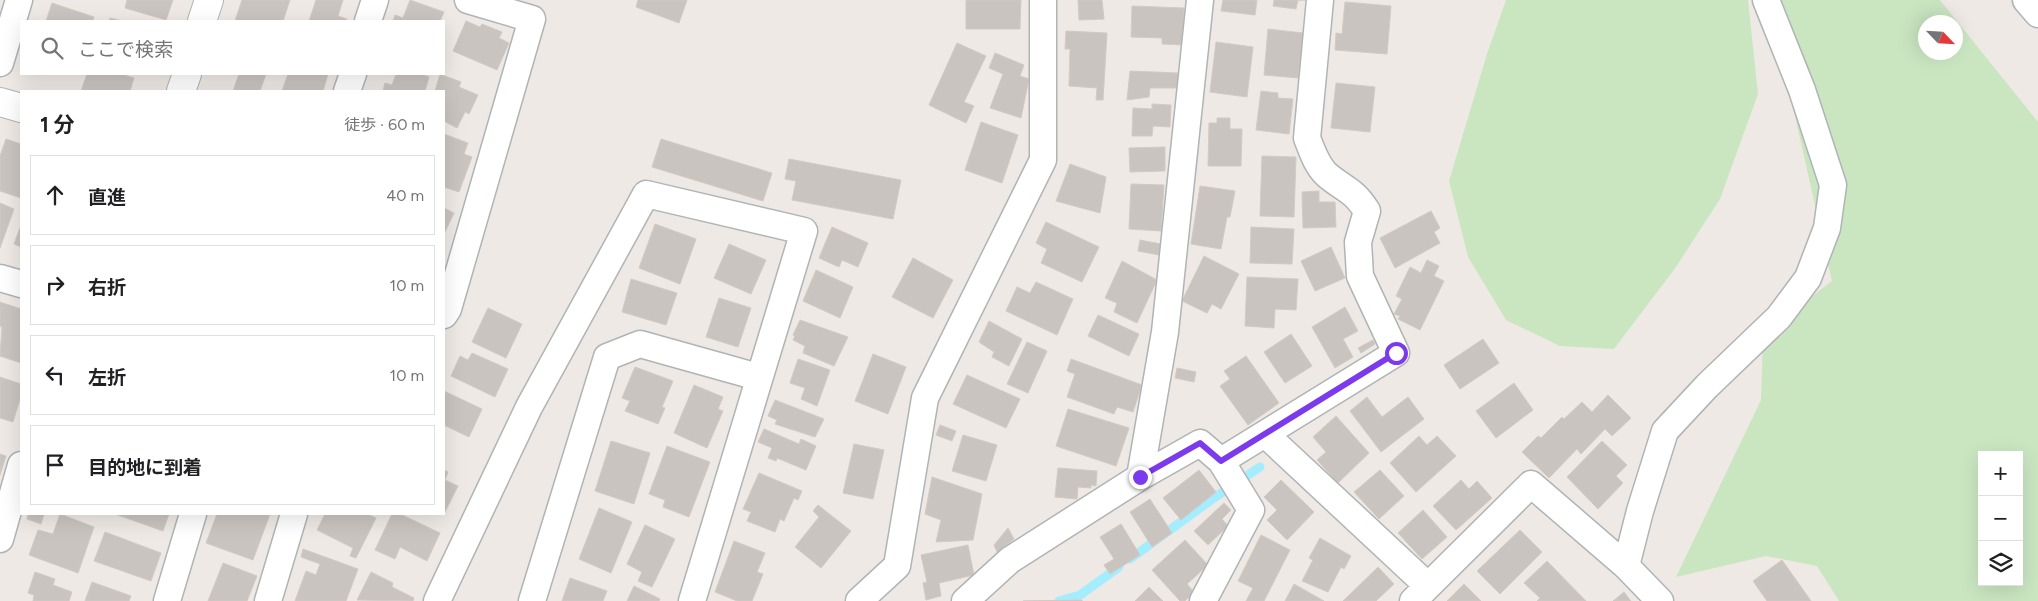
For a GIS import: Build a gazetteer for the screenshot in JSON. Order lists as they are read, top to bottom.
{
  "north": "bottom right",
  "page": {
    "search": "ここで検索",
    "heading": ["1 分", "徒歩 · 60 m"],
    "list": [
      ["直進", "40 m"],
      ["右折", "10 m"],
      ["左折", "10 m"],
      "目的地に到着"
    ],
    "map_buttons": ["+", "−"]
  }
}
